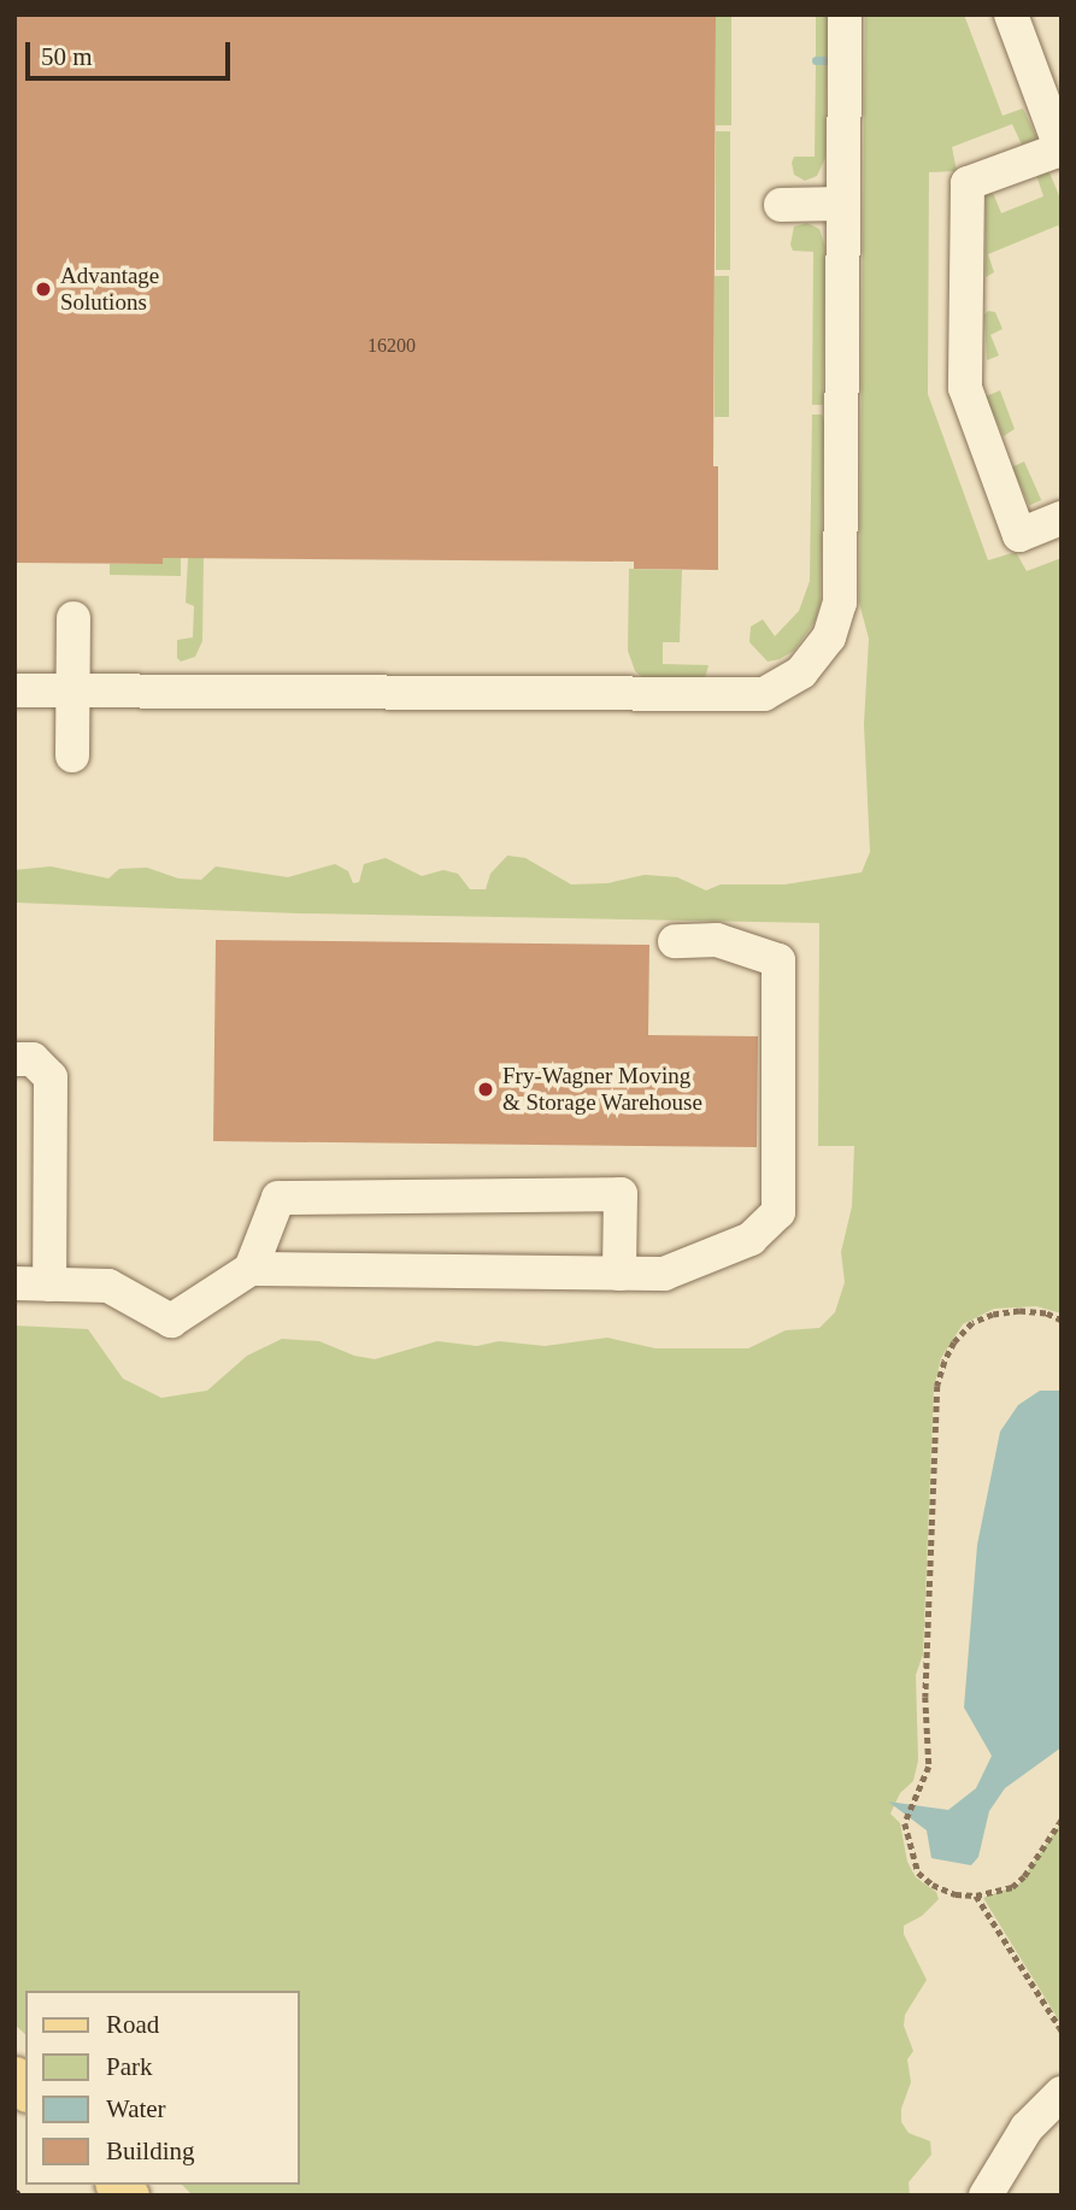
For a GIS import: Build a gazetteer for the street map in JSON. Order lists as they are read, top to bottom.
{
  "places": ["Advantage Solutions", "Fry-Wagner Moving & Storage Warehouse"],
  "house_numbers": ["16200"],
  "legend": [
    "Road",
    "Park",
    "Water",
    "Building"
  ],
  "scale_bar": "50 m"
}
